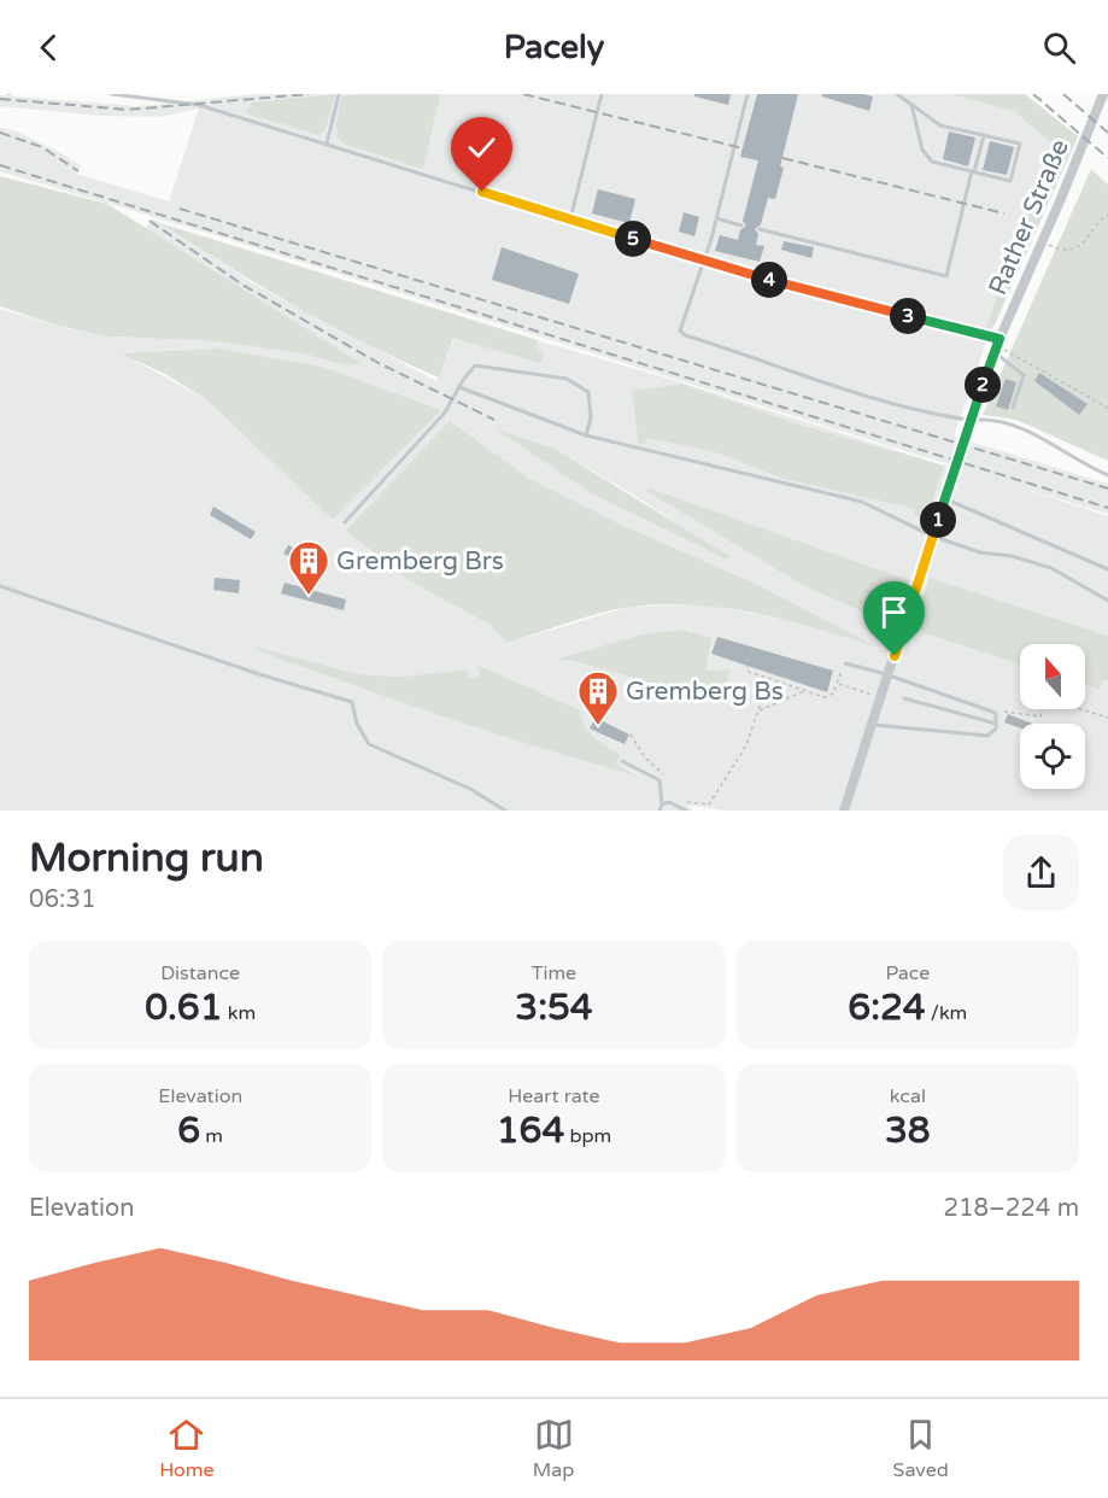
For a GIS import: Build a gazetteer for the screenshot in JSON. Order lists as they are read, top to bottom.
{
  "streets": {
    "street": ["Rather Straße"]
  },
  "places": {
    "building": ["Gremberg Brs", "Gremberg Bs"]
  },
  "north": "top",
  "page": {
    "header": "Pacely",
    "pins": [
      "5",
      "4",
      "3",
      "2",
      "1"
    ],
    "heading": ["Morning run", "06:31"],
    "stats": [
      ["Distance", "0.61 km"],
      ["Time", "3:54"],
      ["Pace", "6:24 /km"],
      ["Elevation", "6 m"],
      ["Heart rate", "164 bpm"],
      ["kcal", "38"]
    ],
    "chart": ["Elevation", "218–224 m"],
    "tabs": ["Home", "Map", "Saved"]
  }
}
